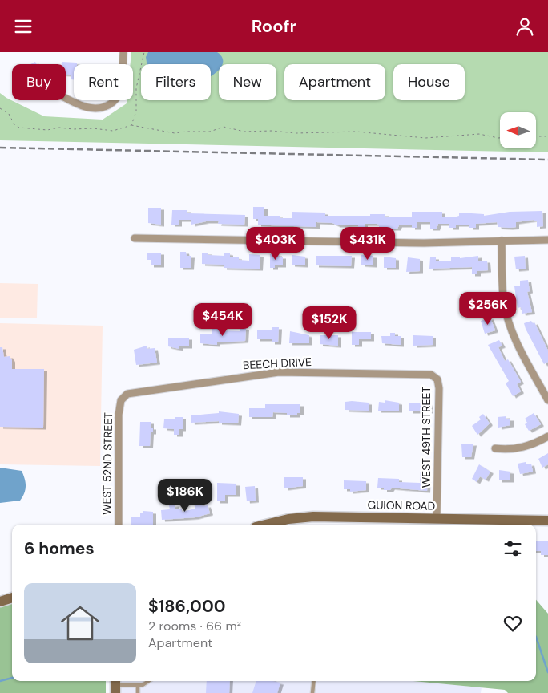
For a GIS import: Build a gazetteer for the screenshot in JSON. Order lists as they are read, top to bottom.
{
  "streets": {
    "street": [
      "BEECH DRIVE",
      "WEST 49TH STREET",
      "WEST 52ND STREET",
      "GUION ROAD"
    ]
  },
  "crossings": [
    ["BEECH DRIVE", "WEST 49TH STREET"],
    ["BEECH DRIVE", "WEST 52ND STREET"],
    ["WEST 49TH STREET", "GUION ROAD"]
  ],
  "north": "left",
  "page": {
    "header": "Roofr",
    "chip": [
      "Buy",
      "Rent",
      "Filters",
      "New",
      "Apartment",
      "House"
    ],
    "price": [
      "$403K",
      "$431K",
      "$256K",
      "$454K",
      "$152K",
      "$186K"
    ],
    "heading": "6 homes",
    "list": [
      {
        "name": "$186,000",
        "note": "2 rooms · 66 m² · Apartment"
      }
    ]
  }
}
